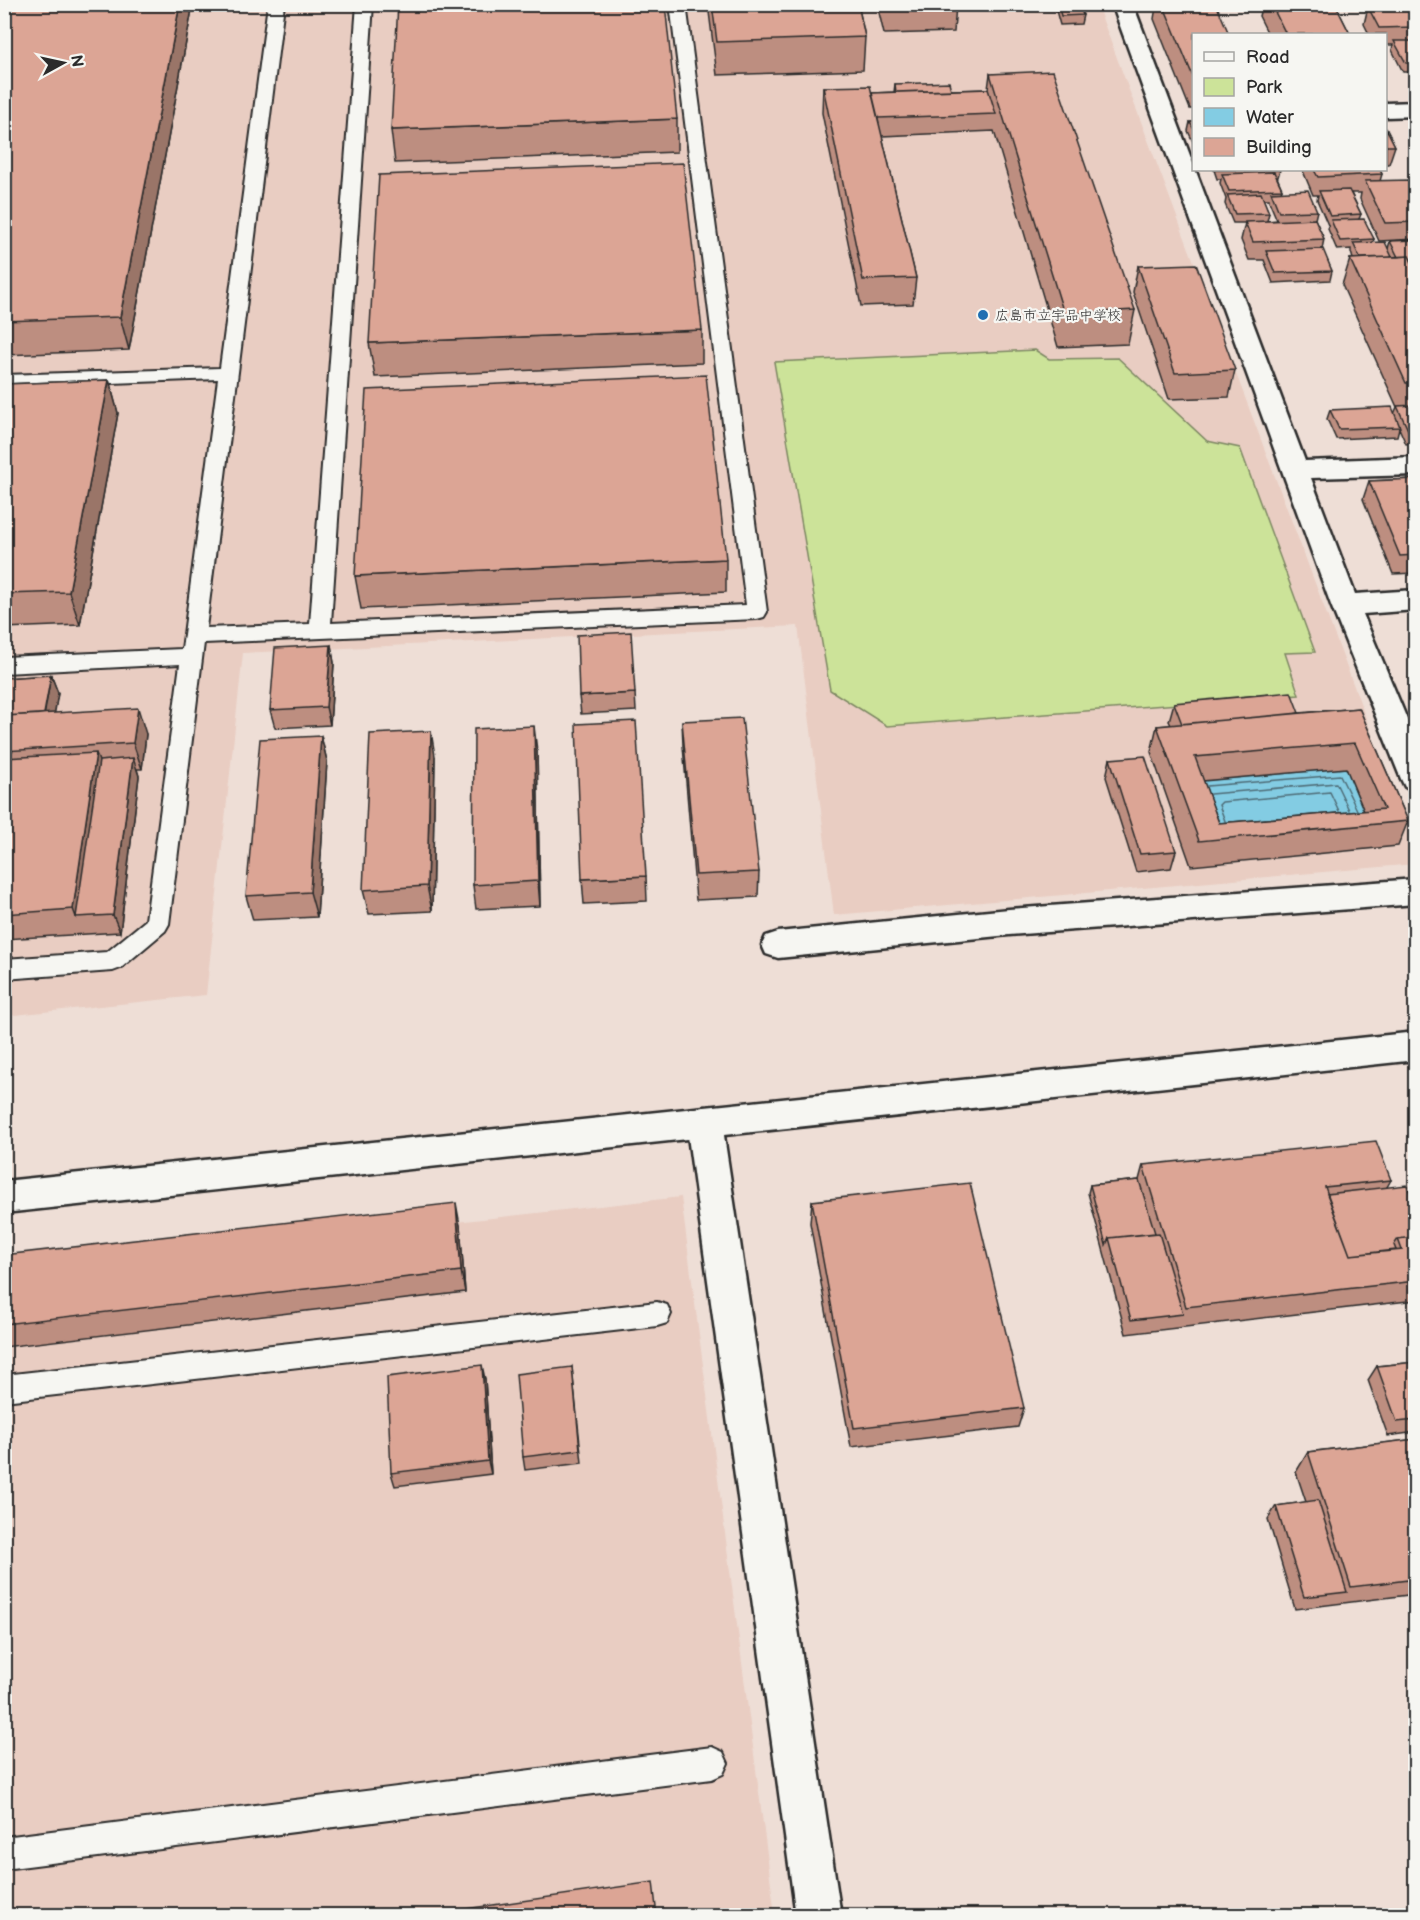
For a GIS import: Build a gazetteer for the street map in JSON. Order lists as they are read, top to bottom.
{
  "places": ["広島市立宇品中学校"],
  "legend": [
    "Road",
    "Park",
    "Water",
    "Building"
  ],
  "north": "right"
}
